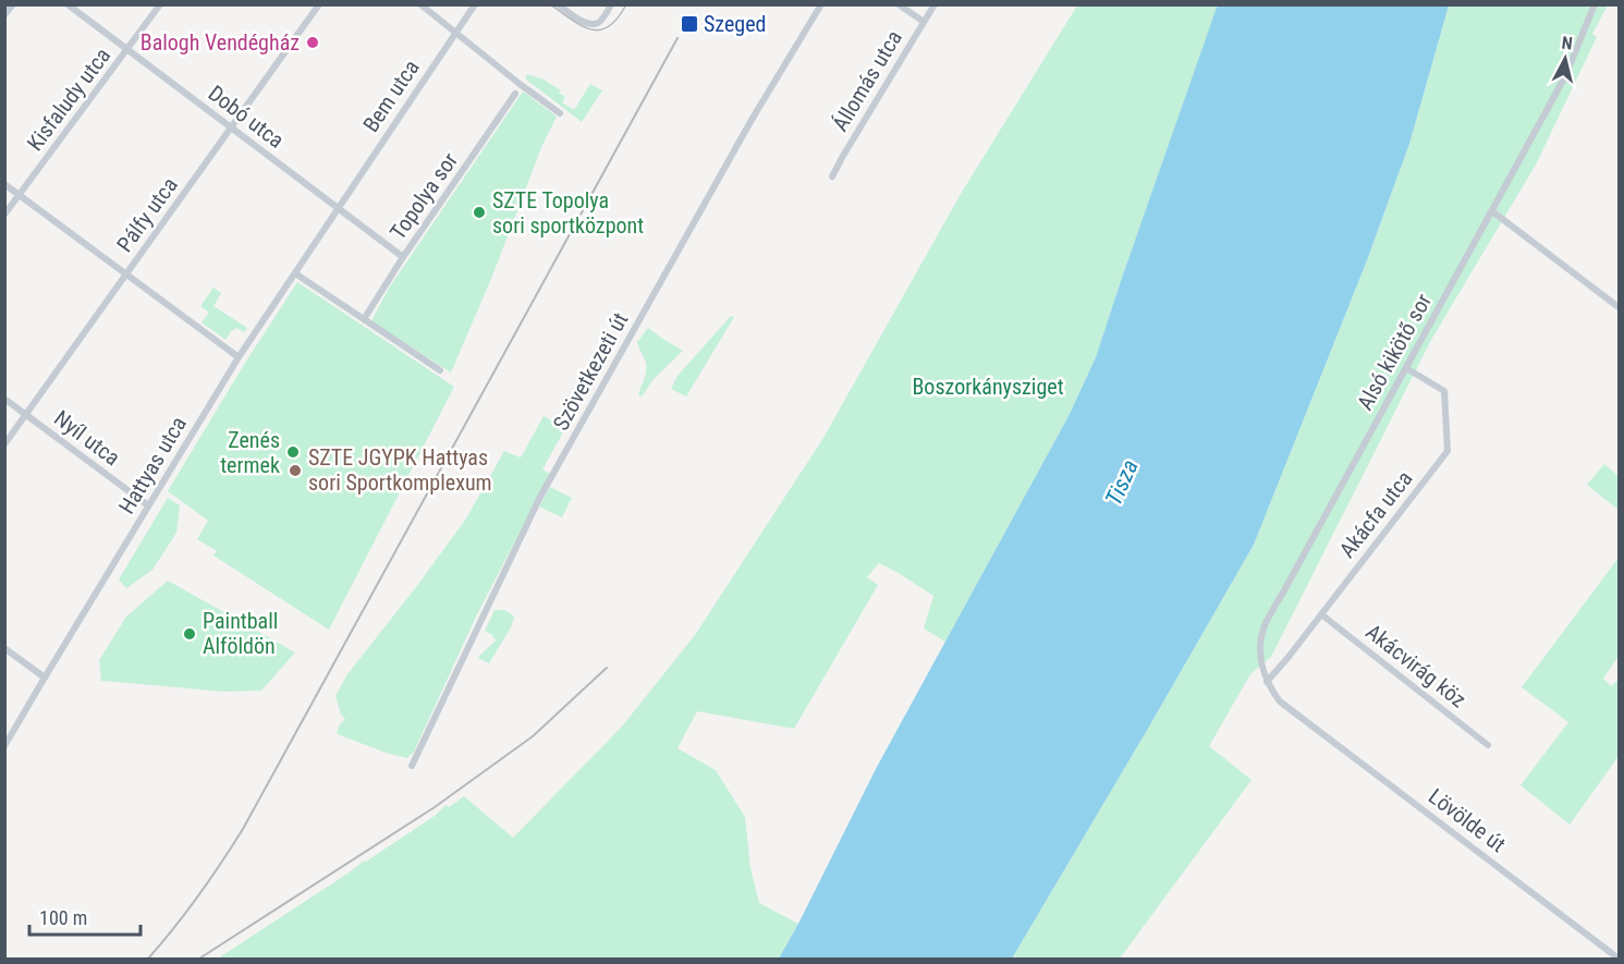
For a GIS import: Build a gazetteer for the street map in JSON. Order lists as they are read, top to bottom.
{
  "streets": {
    "street": [
      "Állomás utca",
      "Bem utca",
      "Kisfaludy utca",
      "Dobó utca",
      "Topolya sor",
      "Pálfy utca",
      "Alsó kikötő sor",
      "Szövetkezeti út",
      "Nyíl utca",
      "Hattyas utca",
      "Akácfa utca",
      "Akácvirág köz",
      "Lövölde út"
    ]
  },
  "crossings": [
    ["Bem utca", "Dobó utca"],
    ["Bem utca", "Hattyas utca"],
    ["Kisfaludy utca", "Dobó utca"],
    ["Dobó utca", "Topolya sor"],
    ["Dobó utca", "Pálfy utca"],
    ["Dobó utca", "Hattyas utca"],
    ["Pálfy utca", "Nyíl utca"],
    ["Alsó kikötő sor", "Akácfa utca"],
    ["Alsó kikötő sor", "Lövölde út"],
    ["Nyíl utca", "Hattyas utca"],
    ["Akácfa utca", "Akácvirág köz"]
  ],
  "water": ["Tisza"],
  "parks": ["Boszorkánysziget"],
  "places": {
    "transit": ["Szeged"],
    "other": [
      "Balogh Vendégház",
      "SZTE Topolya sori sportközpont",
      "Zenés termek",
      "SZTE JGYPK Hattyas sori Sportkomplexum",
      "Paintball Alföldön"
    ]
  },
  "scale_bar": "100 m",
  "north": "top"
}
